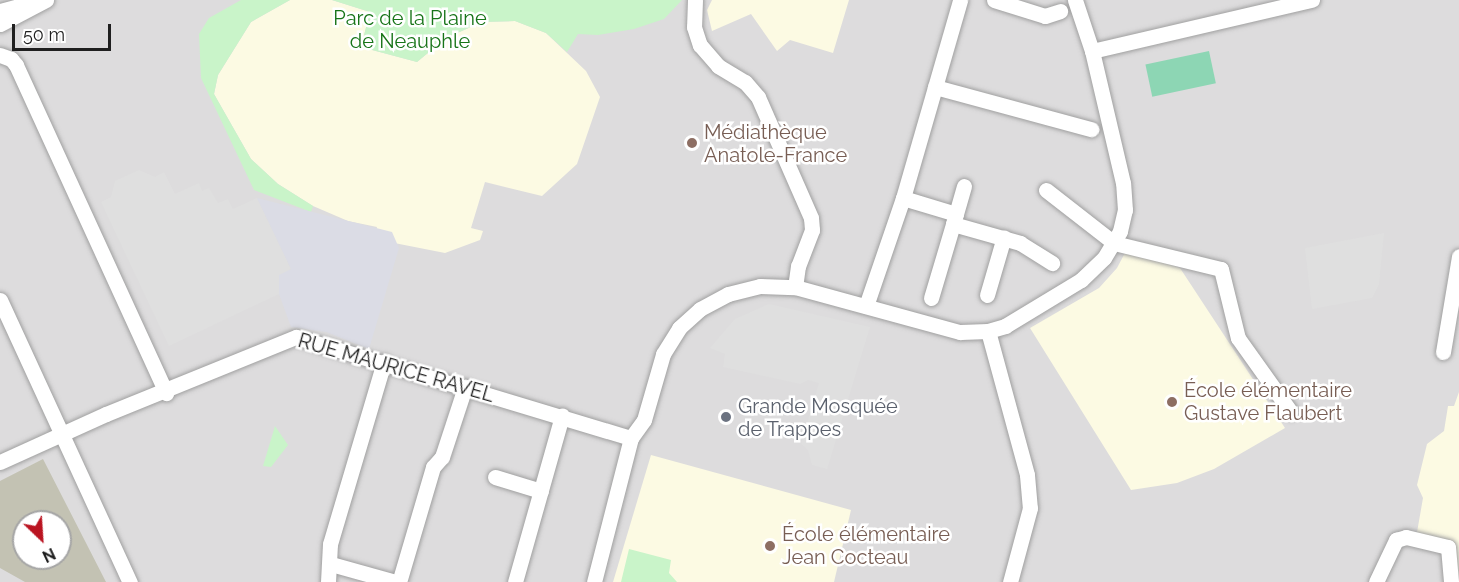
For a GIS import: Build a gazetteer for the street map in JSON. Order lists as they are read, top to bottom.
{
  "streets": {
    "street": ["RUE MAURICE RAVEL"]
  },
  "parks": ["Parc de la Plaine de Neauphle"],
  "places": [
    "Médiathèque Anatole-France",
    "École élémentaire Gustave Flaubert",
    "Grande Mosquée de Trappes",
    "École élémentaire Jean Cocteau"
  ],
  "scale_bar": "50 m",
  "north": "bottom right"
}
